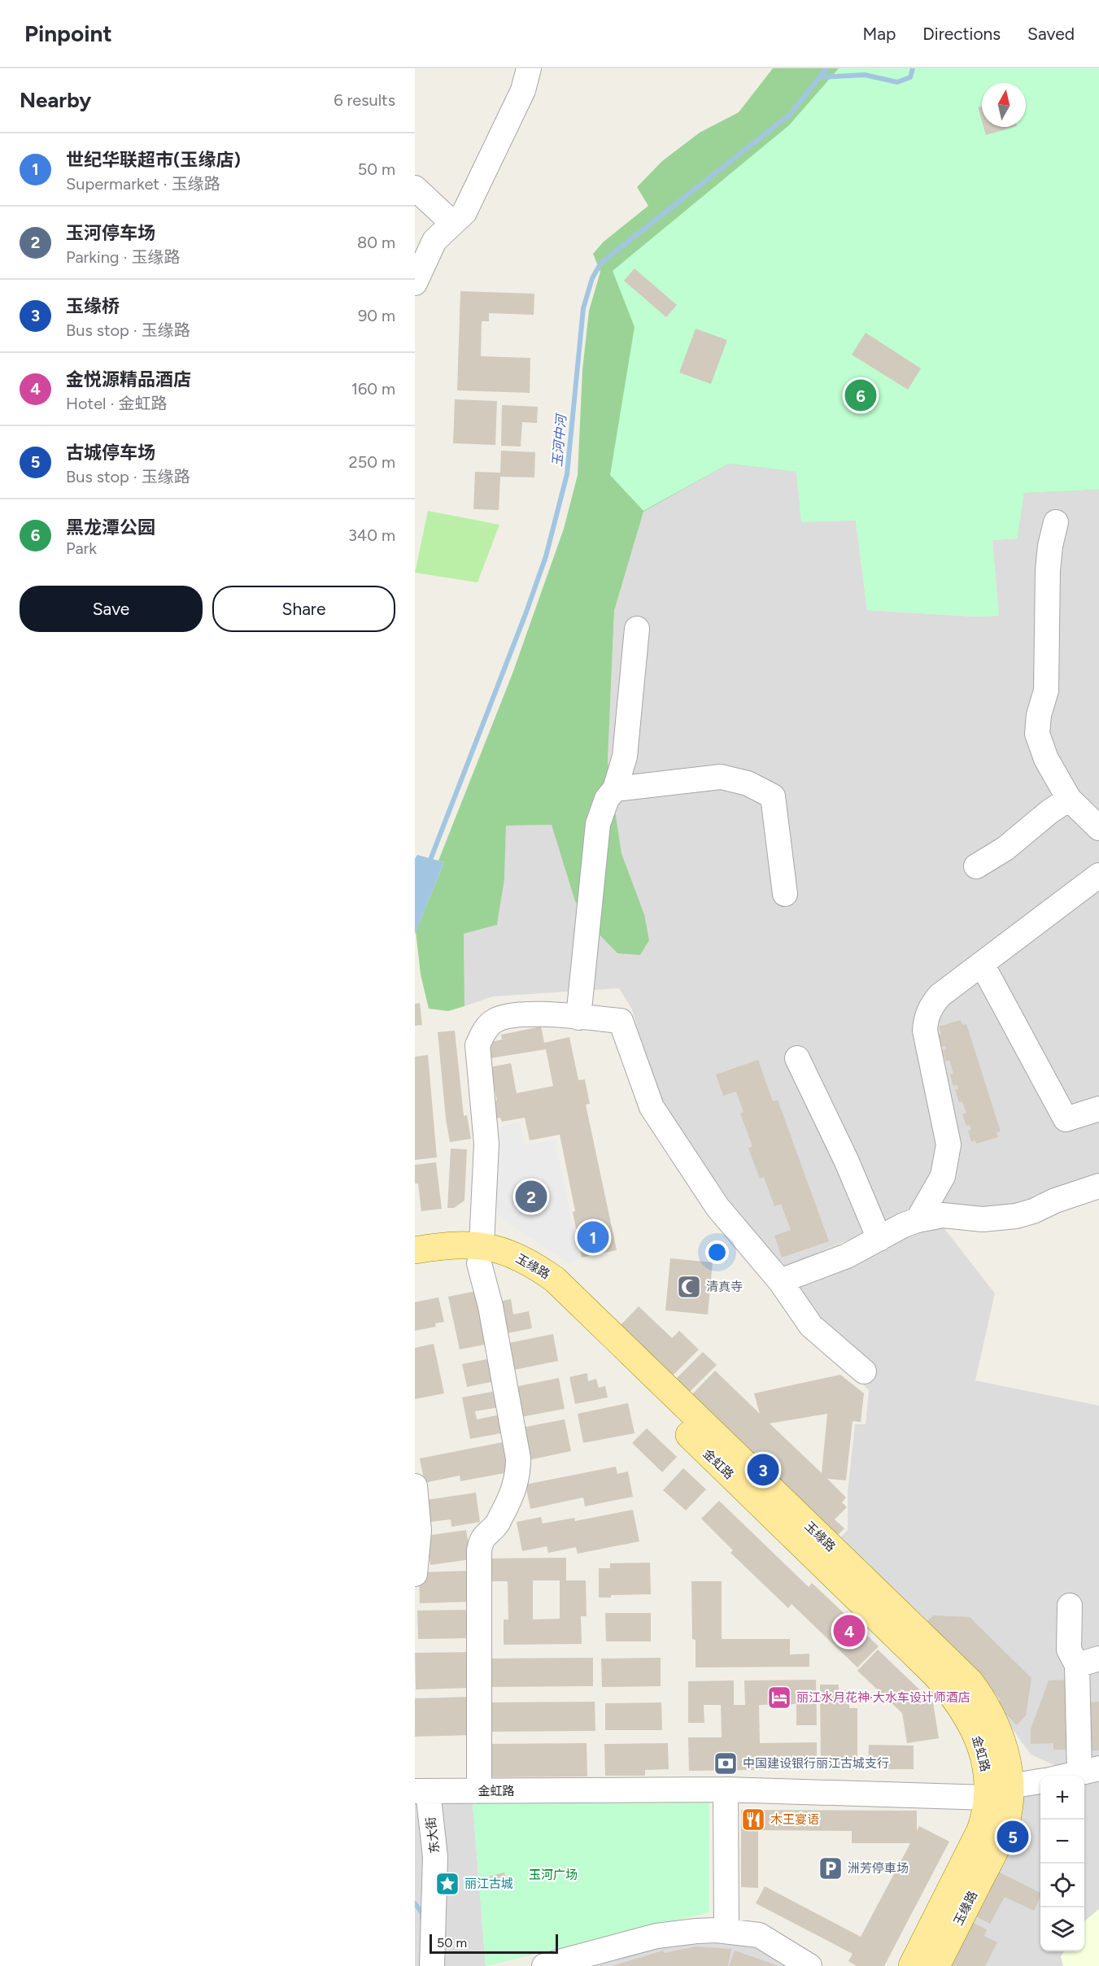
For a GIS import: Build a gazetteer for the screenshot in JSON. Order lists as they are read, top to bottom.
{
  "streets": {
    "main road": ["玉缘路", "金虹路"],
    "street": ["东大街"]
  },
  "crossings": [
    ["玉缘路", "金虹路"],
    ["金虹路", "东大街"]
  ],
  "water": ["玉河中河"],
  "parks": ["玉河广场"],
  "places": {
    "mosque": ["清真寺"],
    "hotel": ["丽江水月花神·大水车设计师酒店"],
    "bank": ["中国建设银行丽江古城支行"],
    "restaurant": ["木王宴语"],
    "parking": ["洲芳停車场"],
    "place": ["丽江古城"]
  },
  "scale_bar": "50 m",
  "north": "top",
  "page": {
    "header": "Pinpoint",
    "nav": ["Map", "Directions", "Saved"],
    "heading": ["Nearby", "6 results"],
    "list": [
      {
        "mark": "1",
        "name": "世纪华联超市(玉缘店)",
        "note": "Supermarket · 玉缘路",
        "value": "50 m"
      },
      {
        "mark": "2",
        "name": "玉河停车场",
        "note": "Parking · 玉缘路",
        "value": "80 m"
      },
      {
        "mark": "3",
        "name": "玉缘桥",
        "note": "Bus stop · 玉缘路",
        "value": "90 m"
      },
      {
        "mark": "4",
        "name": "金悦源精品酒店",
        "note": "Hotel · 金虹路",
        "value": "160 m"
      },
      {
        "mark": "5",
        "name": "古城停车场",
        "note": "Bus stop · 玉缘路",
        "value": "250 m"
      },
      {
        "mark": "6",
        "name": "黑龙潭公园",
        "note": "Park",
        "value": "340 m"
      }
    ],
    "pins": [
      "6",
      "2",
      "1",
      "3",
      "4",
      "5"
    ],
    "buttons": ["Save", "Share"],
    "map_buttons": ["+", "−"],
    "scale": "50 m"
  }
}
